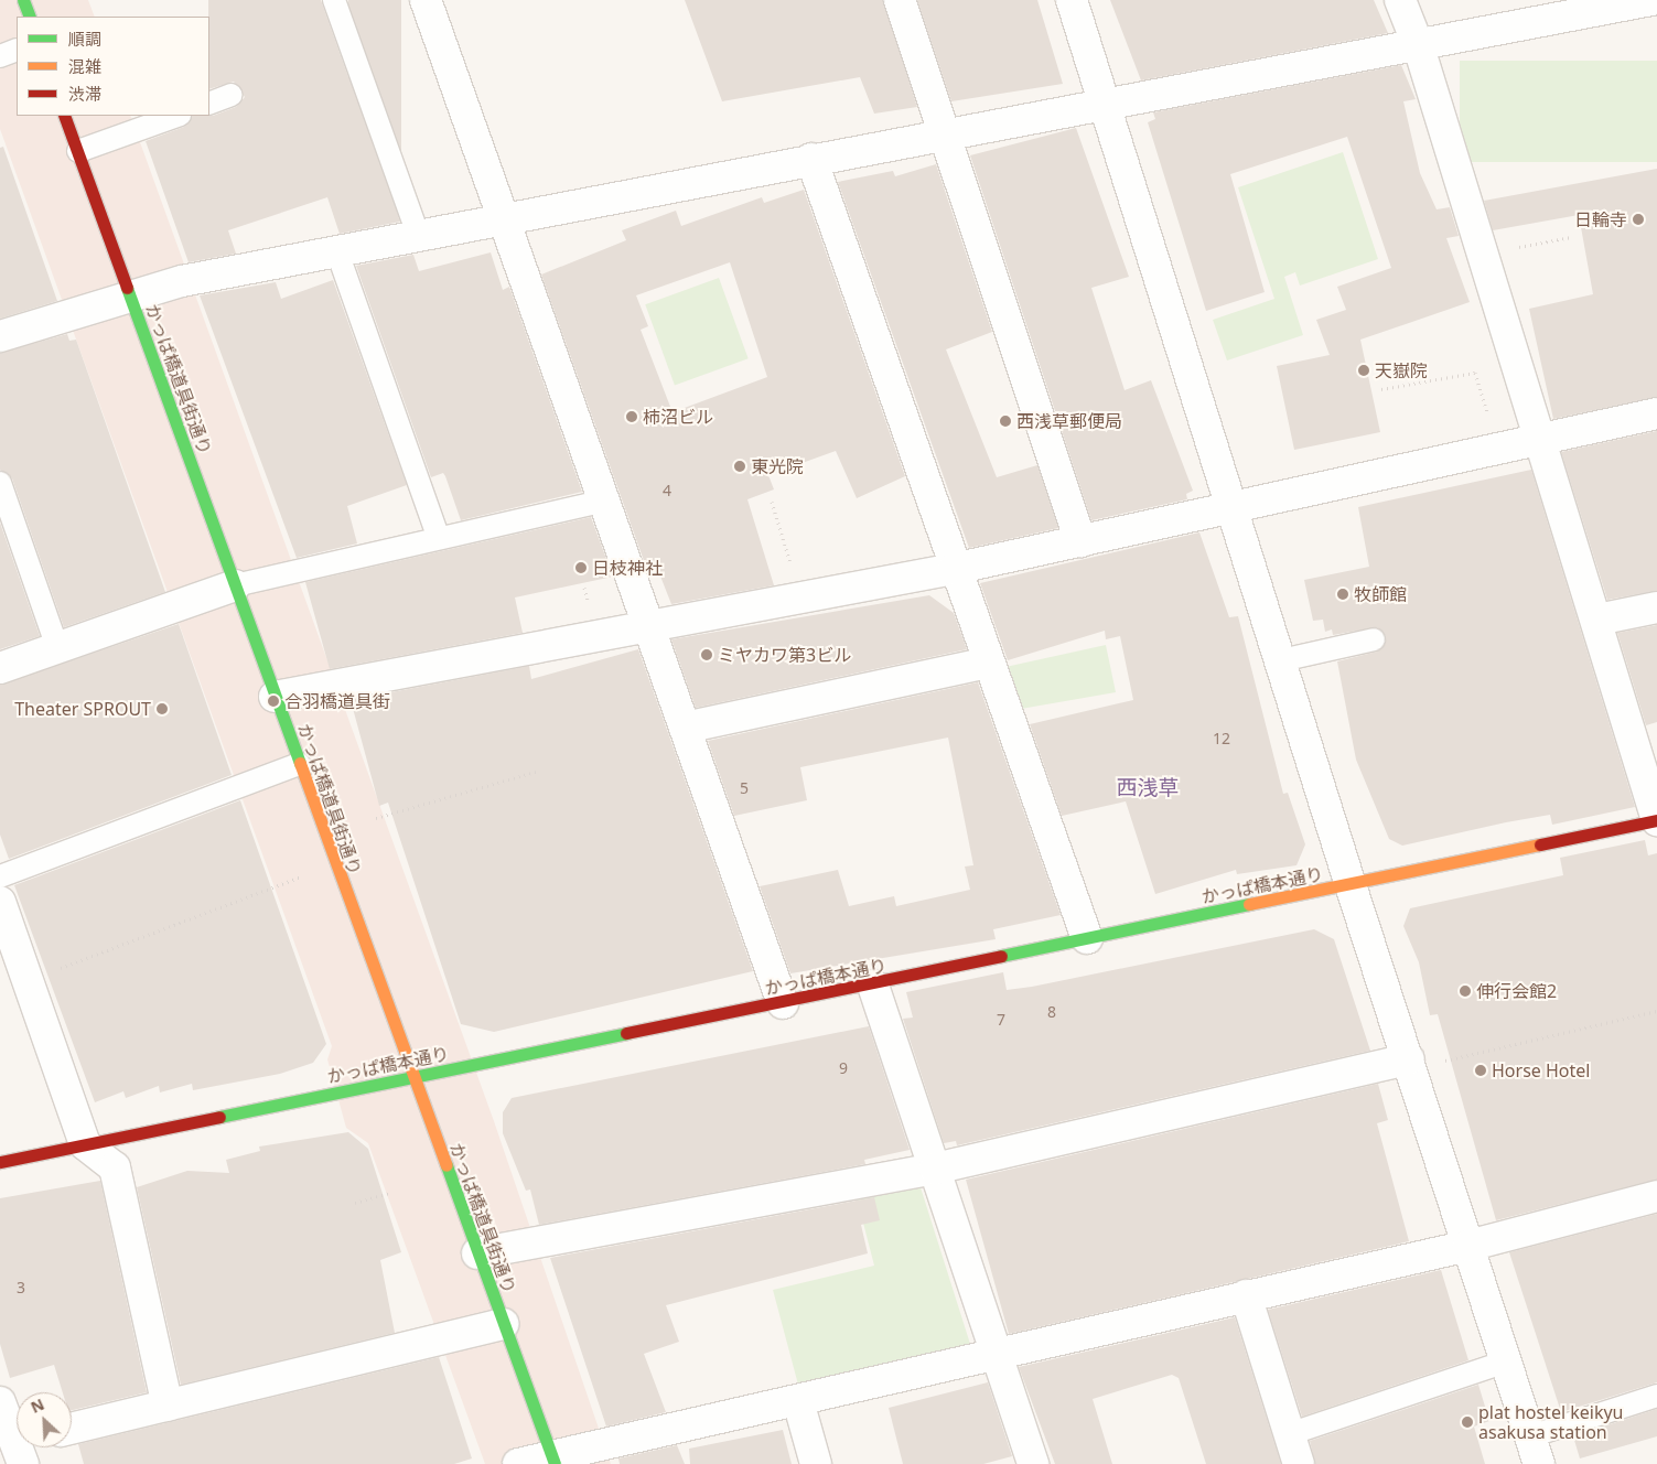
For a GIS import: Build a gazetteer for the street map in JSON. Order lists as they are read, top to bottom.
{
  "streets": {
    "street": ["かっぱ橋道具街通り", "かっぱ橋本通り"]
  },
  "crossings": [
    ["かっぱ橋道具街通り", "かっぱ橋本通り"]
  ],
  "districts": ["西浅草"],
  "places": [
    "日輪寺",
    "天嶽院",
    "柿沼ビル",
    "西浅草郵便局",
    "東光院",
    "日枝神社",
    "牧師館",
    "ミヤカワ第3ビル",
    "合羽橋道具街",
    "Theater SPROUT",
    "伸行会館2",
    "Horse Hotel",
    "plat hostel keikyu asakusa station"
  ],
  "house_numbers": [
    "4",
    "12",
    "5",
    "8",
    "7",
    "9",
    "3"
  ],
  "legend": ["順調", "混雑", "渋滞"],
  "north": "top left"
}
